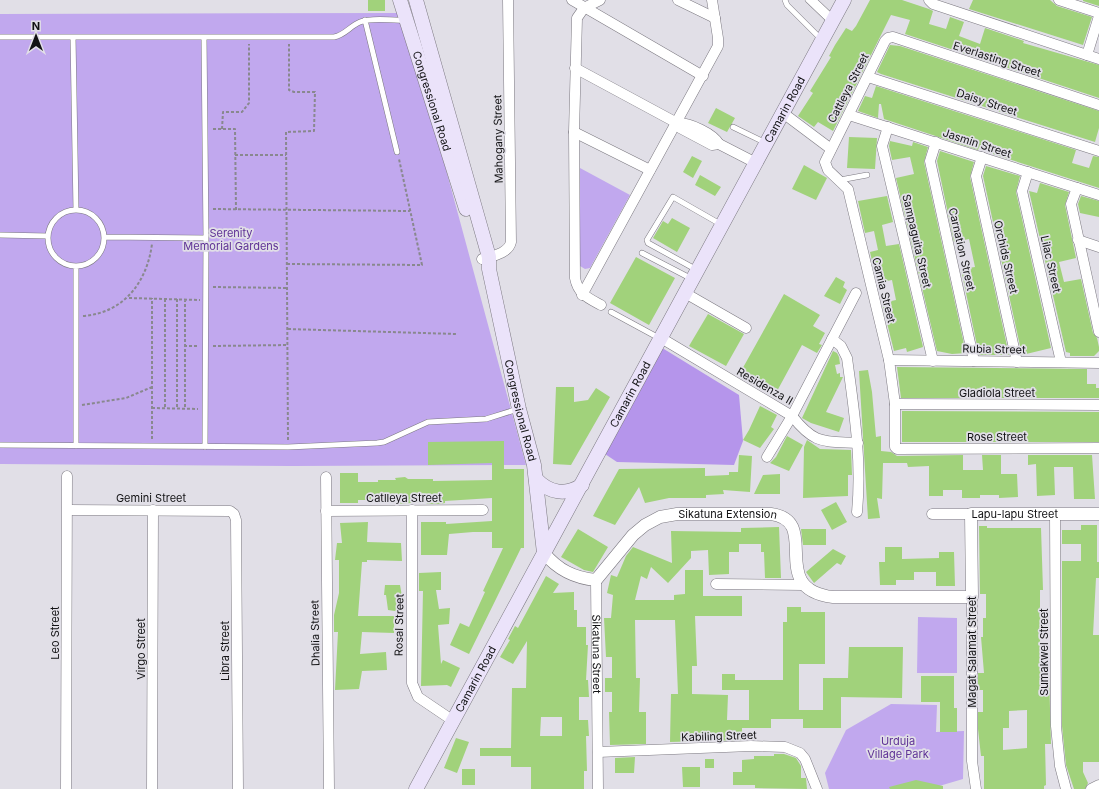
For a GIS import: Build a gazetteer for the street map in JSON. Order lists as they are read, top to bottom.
{
  "streets": {
    "main road": ["Congressional Road", "Camarin Road"],
    "street": [
      "Everlasting Street",
      "Cattleya Street",
      "Daisy Street",
      "Mahogany Street",
      "Jasmin Street",
      "Sampaguita Street",
      "Carnation Street",
      "Orchids Street",
      "Lilac Street",
      "Camia Street",
      "Rubia Street",
      "Residenza II",
      "Gladiola Street",
      "Rose Street",
      "Gemini Street",
      "Catlleya Street",
      "Lapu-lapu Street",
      "Sikatuna Extension",
      "Rosal Street",
      "Leo Street",
      "Dhalia Street",
      "Virgo Street",
      "Libra Street",
      "Magat Salamat Street",
      "Sumakwel Street",
      "Sikatuna Street",
      "Kabiling Street"
    ]
  },
  "crossings": [
    ["Everlasting Street", "Cattleya Street"],
    ["Cattleya Street", "Daisy Street"],
    ["Cattleya Street", "Jasmin Street"],
    ["Cattleya Street", "Camia Street"],
    ["Congressional Road", "Camarin Road"],
    ["Congressional Road", "Mahogany Street"],
    ["Camarin Road", "Residenza II"],
    ["Camarin Road", "Rosal Street"],
    ["Jasmin Street", "Sampaguita Street"],
    ["Jasmin Street", "Carnation Street"],
    ["Jasmin Street", "Orchids Street"],
    ["Jasmin Street", "Lilac Street"],
    ["Sampaguita Street", "Rubia Street"],
    ["Carnation Street", "Rubia Street"],
    ["Orchids Street", "Rubia Street"],
    ["Lilac Street", "Rubia Street"],
    ["Camia Street", "Rubia Street"],
    ["Camia Street", "Gladiola Street"],
    ["Camia Street", "Rose Street"],
    ["Gemini Street", "Leo Street"],
    ["Gemini Street", "Virgo Street"],
    ["Gemini Street", "Libra Street"],
    ["Catlleya Street", "Rosal Street"],
    ["Catlleya Street", "Dhalia Street"],
    ["Lapu-lapu Street", "Magat Salamat Street"],
    ["Lapu-lapu Street", "Sumakwel Street"],
    ["Sikatuna Extension", "Sikatuna Street"],
    ["Sikatuna Street", "Kabiling Street"]
  ],
  "parks": ["Serenity Memorial Gardens", "Urduja Village Park"],
  "north": "top"
}
